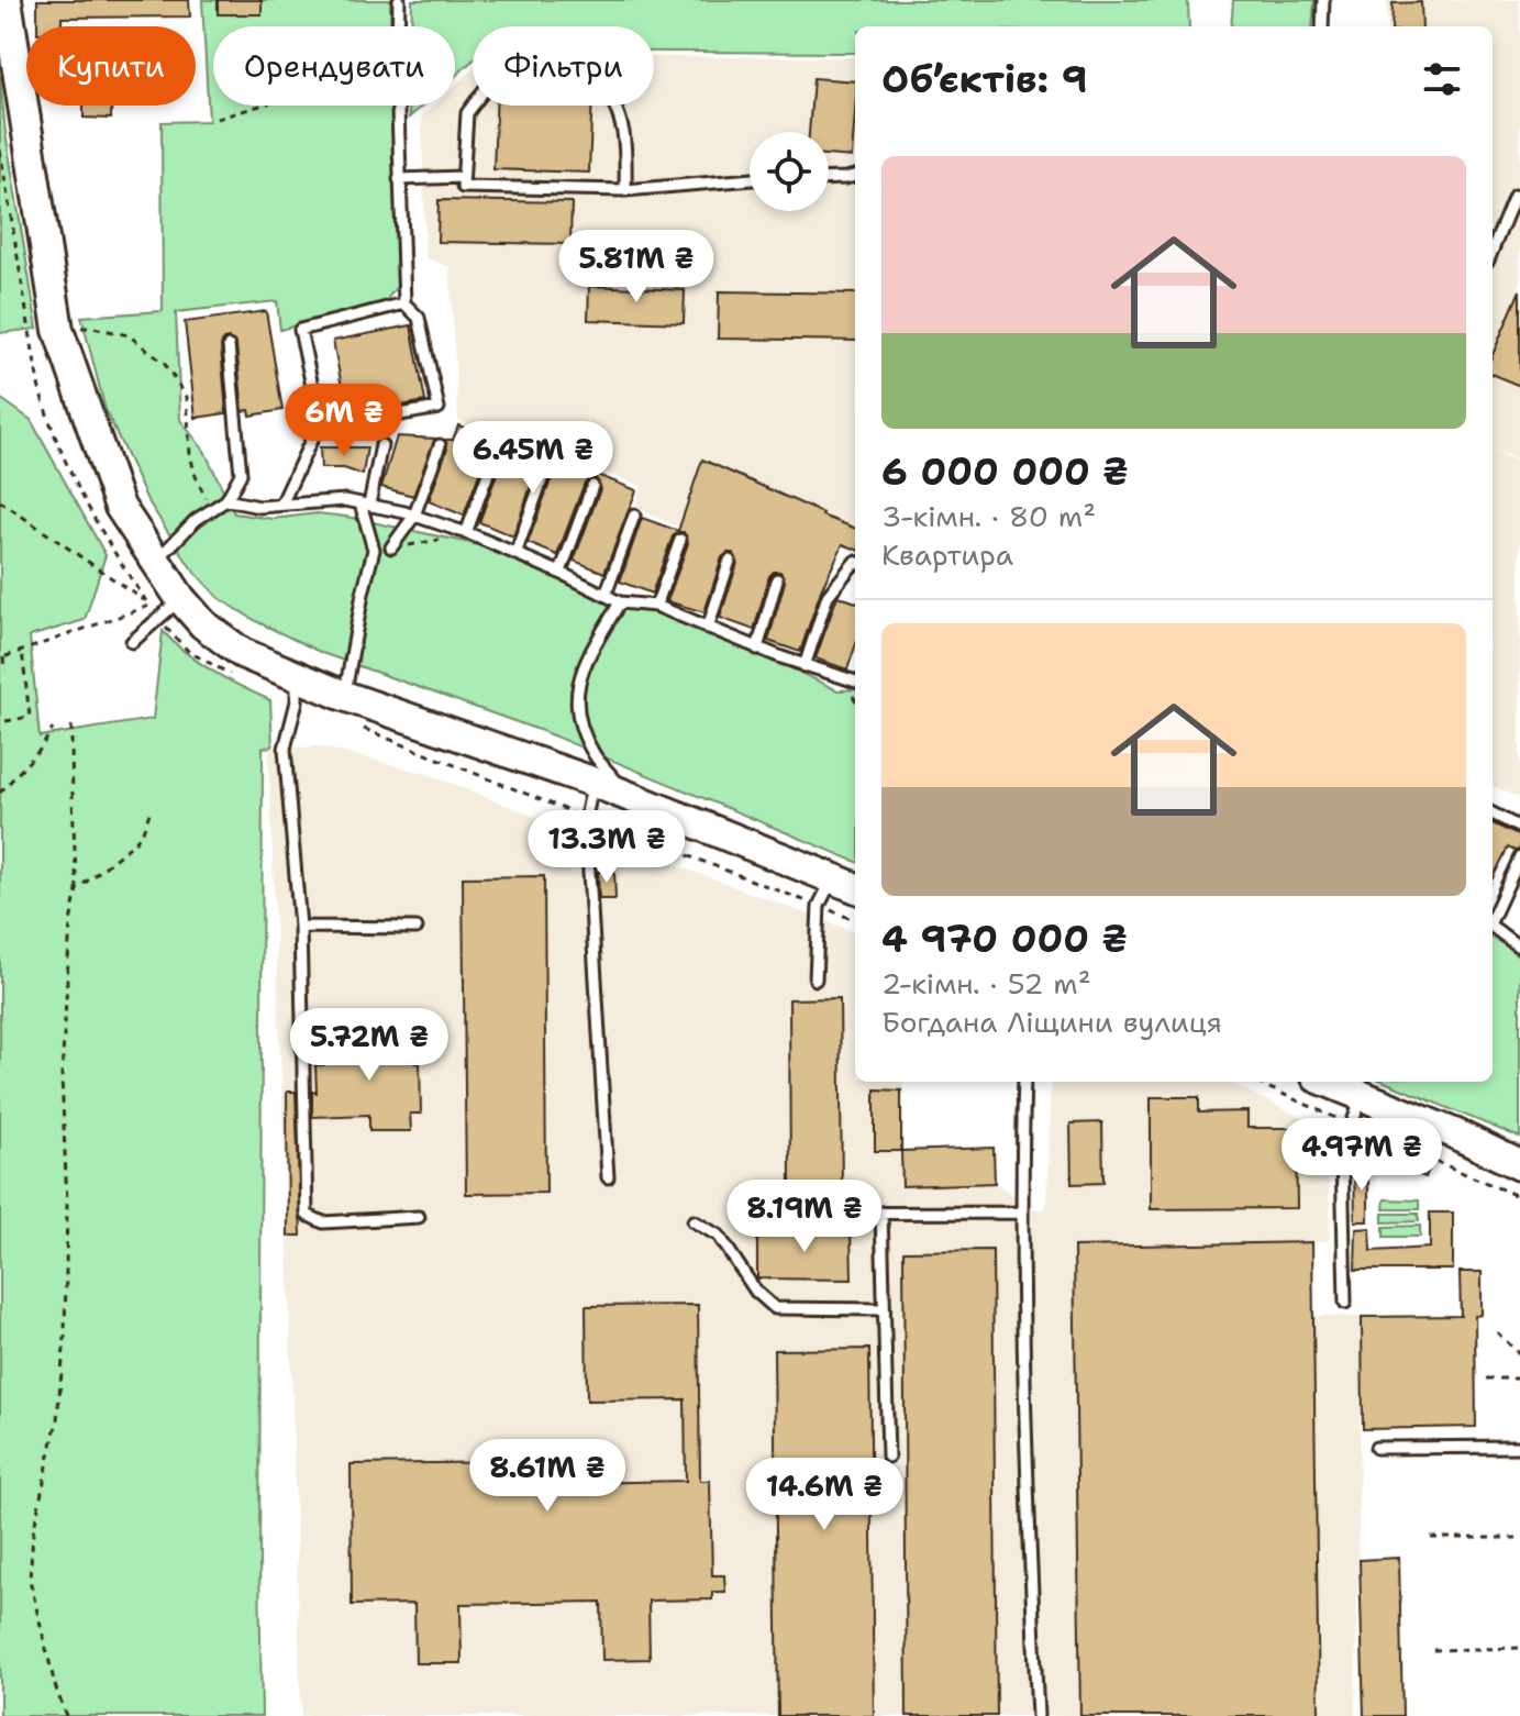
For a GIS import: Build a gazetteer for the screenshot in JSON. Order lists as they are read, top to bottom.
{
  "page": {
    "chip": ["Купити", "Орендувати", "Фільтри"],
    "heading": "Об’єктів: 9",
    "list": [
      {
        "name": "6 000 000 ₴",
        "note": "3-кімн. · 80 m² · Квартира"
      },
      {
        "name": "4 970 000 ₴",
        "note": "2-кімн. · 52 m² · Богдана Ліщини вулиця"
      }
    ],
    "price": [
      "5.81M ₴",
      "6M ₴",
      "6.45M ₴",
      "13.3M ₴",
      "5.72M ₴",
      "4.97M ₴",
      "8.19M ₴",
      "8.61M ₴",
      "14.6M ₴"
    ]
  }
}
